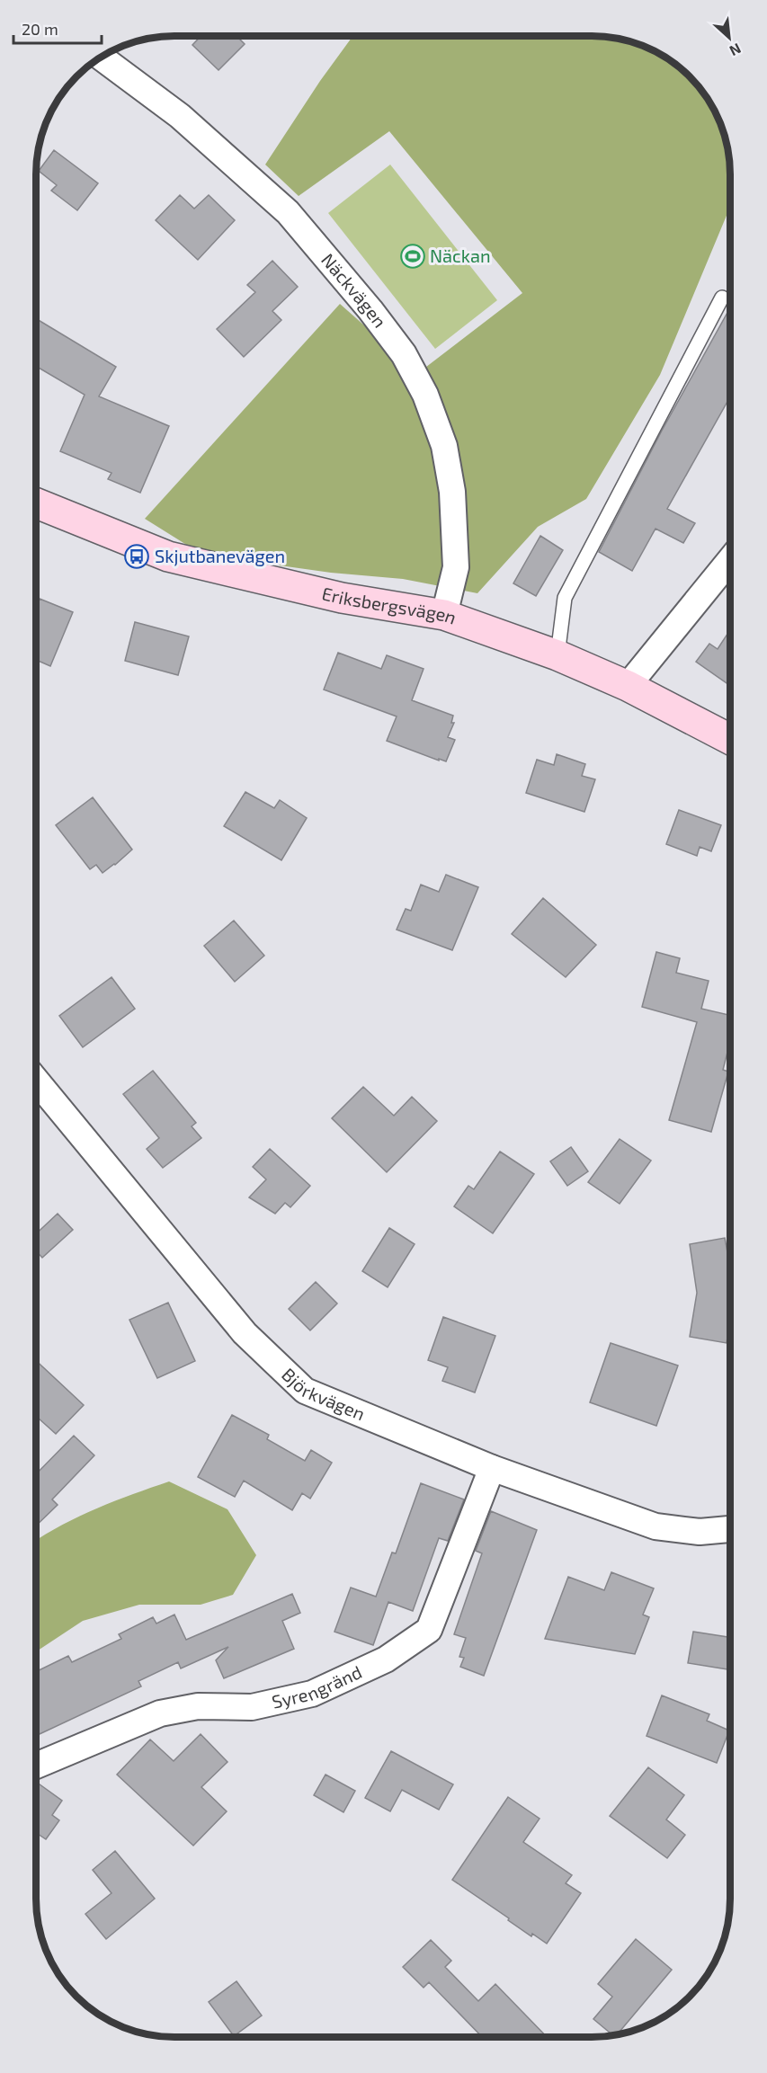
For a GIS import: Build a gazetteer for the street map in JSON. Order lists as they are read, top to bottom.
{
  "streets": {
    "street": [
      "Näckvägen",
      "Eriksbergsvägen",
      "Björkvägen",
      "Syrengränd"
    ]
  },
  "crossings": [
    ["Näckvägen", "Eriksbergsvägen"],
    ["Björkvägen", "Syrengränd"]
  ],
  "places": {
    "sports": ["Näckan"],
    "bus stop": ["Skjutbanevägen"]
  },
  "scale_bar": "20 m",
  "north": "bottom right"
}
